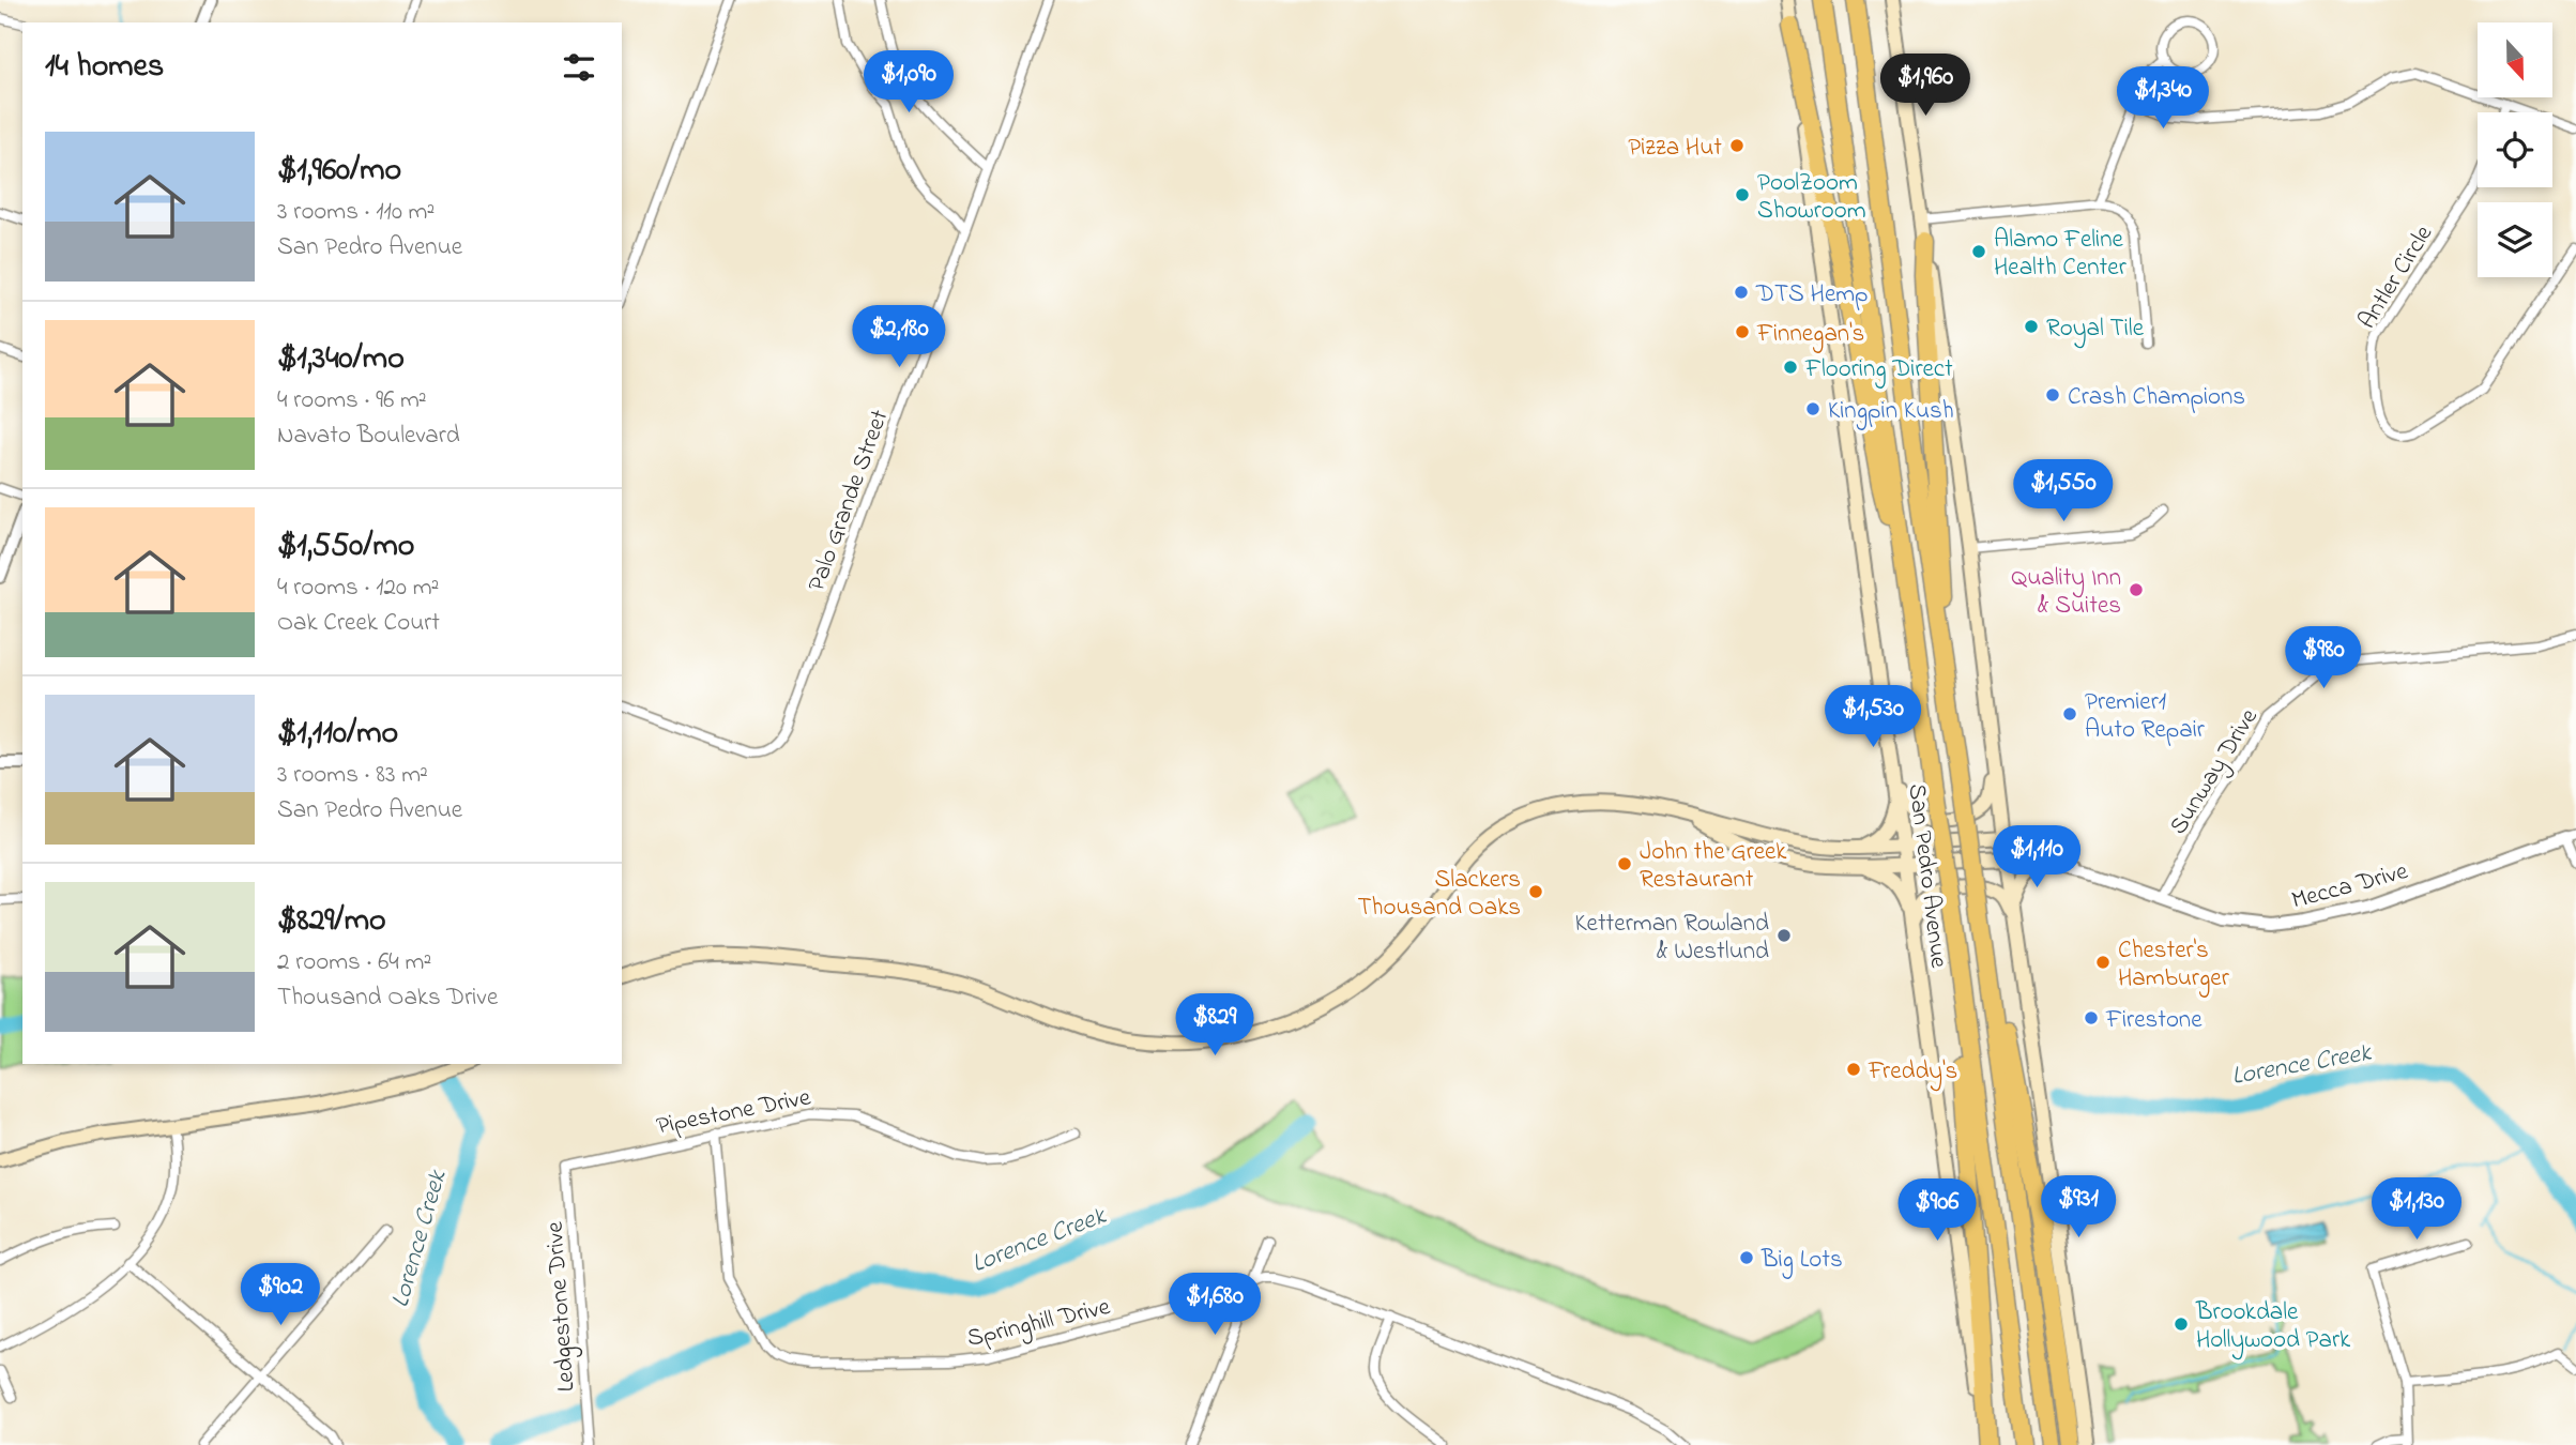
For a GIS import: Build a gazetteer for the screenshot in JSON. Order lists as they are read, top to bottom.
{
  "streets": {
    "main road": ["San Pedro Avenue", "Mecca Drive"],
    "street": [
      "Antler Circle",
      "Palo Grande Street",
      "Sunway Drive",
      "Pipestone Drive",
      "Ledgestone Drive",
      "Springhill Drive"
    ]
  },
  "crossings": [
    ["Sunway Drive", "Mecca Drive"],
    ["San Pedro Avenue", "Mecca Drive"],
    ["Pipestone Drive", "Ledgestone Drive"],
    ["Pipestone Drive", "Springhill Drive"]
  ],
  "water": ["Lorence Creek"],
  "places": [
    "Pizza Hut",
    "PoolZoom Showroom",
    "Alamo Feline Health Center",
    "DTS Hemp",
    "Royal Tile",
    "Finnegan's",
    "Flooring Direct",
    "Crash Champions",
    "Kingpin Kush",
    "Quality Inn & Suites",
    "Premier1 Auto Repair",
    "John the Greek Restaurant",
    "Slackers Thousand Oaks",
    "Ketterman Rowland & Westlund",
    "Chester's Hamburger",
    "Firestone",
    "Freddy's",
    "Big Lots",
    "Brookdale Hollywood Park"
  ],
  "north": "bottom",
  "page": {
    "heading": "14 homes",
    "price": [
      "$1,090",
      "$1,960",
      "$1,340",
      "$2,180",
      "$1,550",
      "$980",
      "$1,530",
      "$1,110",
      "$829",
      "$931",
      "$1,130",
      "$906",
      "$902",
      "$1,680"
    ],
    "list": [
      {
        "name": "$1,960/mo",
        "note": "3 rooms · 110 m² · San Pedro Avenue"
      },
      {
        "name": "$1,340/mo",
        "note": "4 rooms · 96 m² · Navato Boulevard"
      },
      {
        "name": "$1,550/mo",
        "note": "4 rooms · 120 m² · Oak Creek Court"
      },
      {
        "name": "$1,110/mo",
        "note": "3 rooms · 83 m² · San Pedro Avenue"
      },
      {
        "name": "$829/mo",
        "note": "2 rooms · 64 m² · Thousand Oaks Drive"
      }
    ]
  }
}
